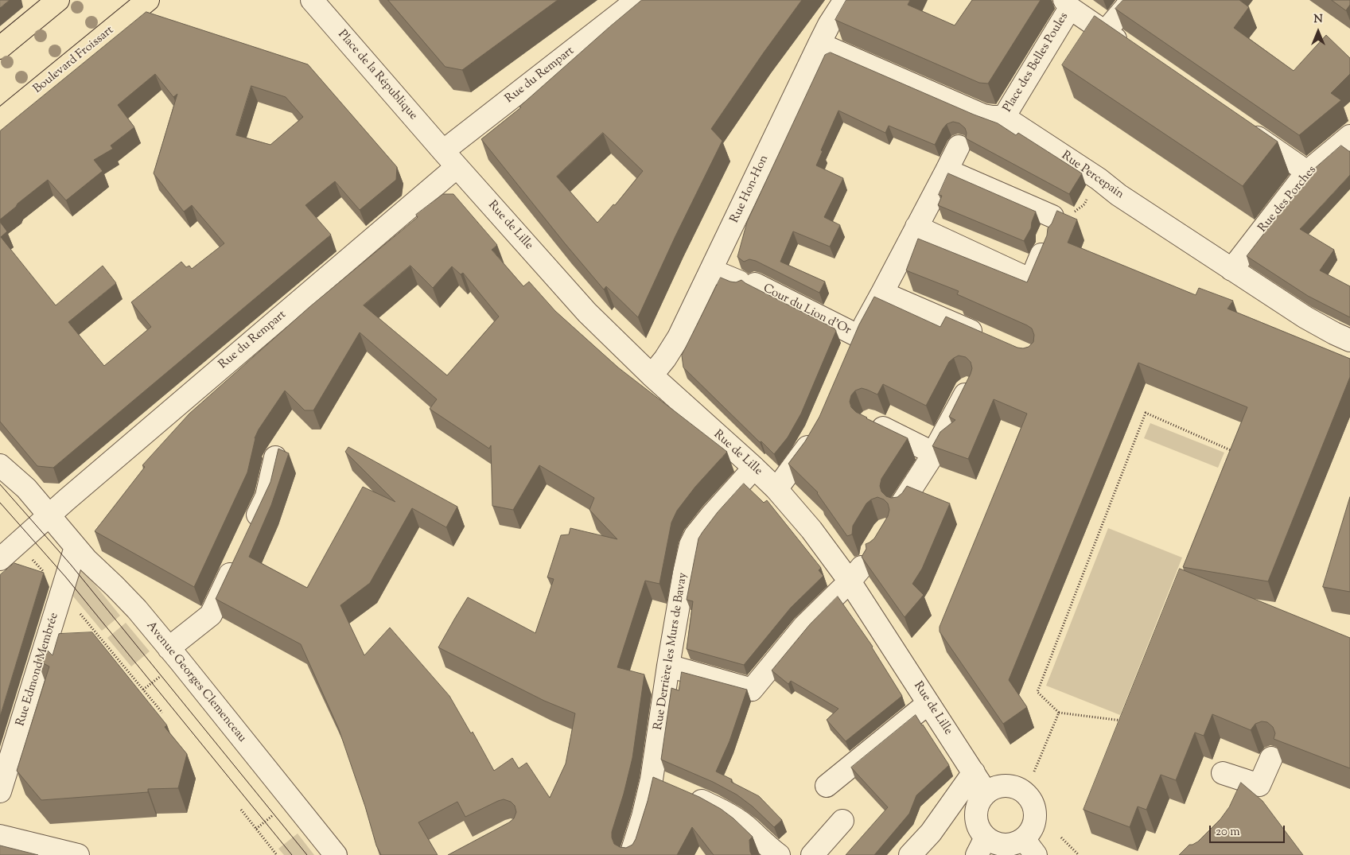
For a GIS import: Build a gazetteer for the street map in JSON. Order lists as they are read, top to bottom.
{
  "streets": {
    "main road": ["Boulevard Froissart"],
    "street": [
      "Place des Belles Poules",
      "Place de la République",
      "Rue du Rempart",
      "Rue Percepain",
      "Rue Hon-Hon",
      "Rue des Porches",
      "Rue de Lille",
      "Cour du Lion d'Or",
      "Rue Derrière les Murs de Bavay",
      "Rue Edmond Membrée",
      "Avenue Georges Clemenceau"
    ]
  },
  "crossings": [
    ["Place des Belles Poules", "Rue Percepain"],
    ["Place de la République", "Rue du Rempart"],
    ["Place de la République", "Rue de Lille"],
    ["Rue du Rempart", "Rue de Lille"],
    ["Rue du Rempart", "Avenue Georges Clemenceau"],
    ["Rue Percepain", "Rue Hon-Hon"],
    ["Rue Percepain", "Rue des Porches"],
    ["Rue Hon-Hon", "Rue de Lille"],
    ["Rue Hon-Hon", "Cour du Lion d'Or"],
    ["Rue de Lille", "Rue Derrière les Murs de Bavay"],
    ["Rue Edmond Membrée", "Avenue Georges Clemenceau"]
  ],
  "scale_bar": "20 m",
  "north": "top"
}
